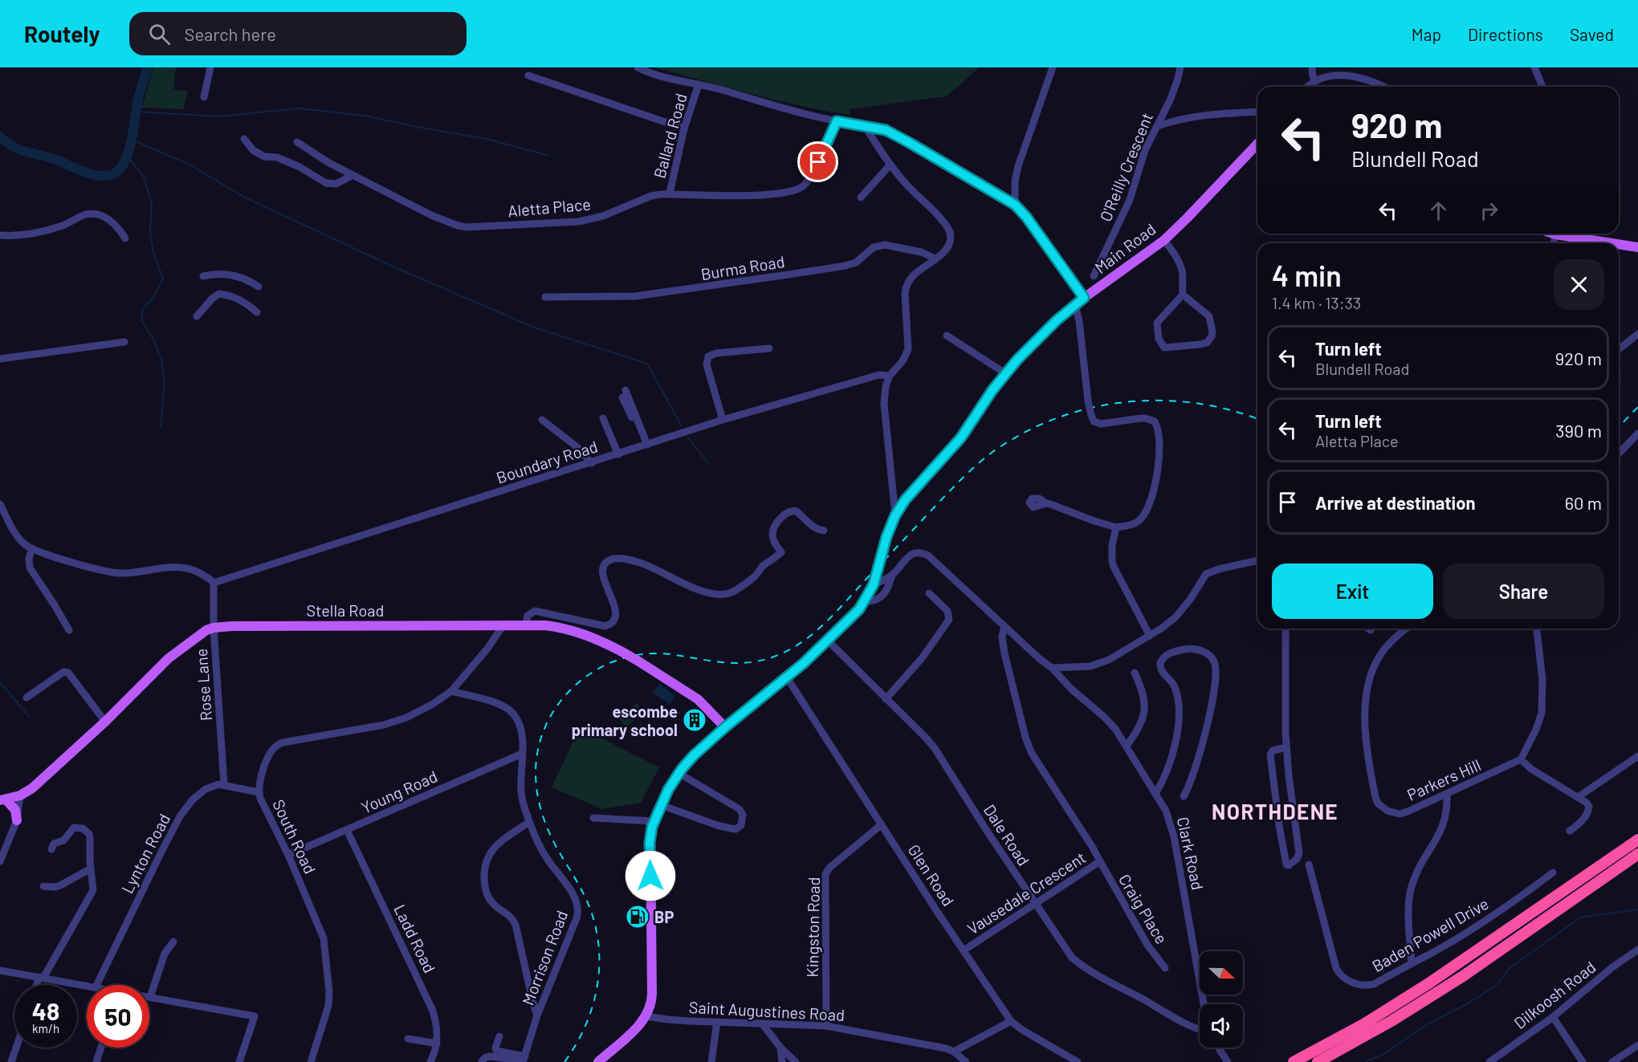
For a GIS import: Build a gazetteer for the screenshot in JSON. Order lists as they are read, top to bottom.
{
  "streets": {
    "main road": ["Main Road", "Stella Road"],
    "street": [
      "Ballard Road",
      "O'Reilly Crescent",
      "Aletta Place",
      "Burma Road",
      "Boundary Road",
      "Rose Lane",
      "Parkers Hill",
      "Young Road",
      "Dale Road",
      "South Road",
      "Lynton Road",
      "Clark Road",
      "Glen Road",
      "Vausedale Crescent",
      "Craig Place",
      "Kingston Road",
      "Baden Powell Drive",
      "Ladd Road",
      "Morrison Road",
      "Dilkoosh Road",
      "Saint Augustines Road"
    ]
  },
  "crossings": [
    ["Ballard Road", "Aletta Place"],
    ["Main Road", "Stella Road"],
    ["Main Road", "Dale Road"],
    ["Main Road", "Glen Road"],
    ["Main Road", "Saint Augustines Road"],
    ["Boundary Road", "Rose Lane"],
    ["Stella Road", "Rose Lane"],
    ["Stella Road", "South Road"],
    ["Rose Lane", "Lynton Road"],
    ["Young Road", "South Road"],
    ["Young Road", "Ladd Road"],
    ["Young Road", "Morrison Road"],
    ["Dale Road", "Vausedale Crescent"],
    ["South Road", "Morrison Road"],
    ["Clark Road", "Vausedale Crescent"],
    ["Glen Road", "Vausedale Crescent"],
    ["Glen Road", "Kingston Road"],
    ["Vausedale Crescent", "Craig Place"],
    ["Kingston Road", "Saint Augustines Road"]
  ],
  "districts": ["NORTHDENE"],
  "places": {
    "building": ["escombe primary school"],
    "fuel station": ["BP"]
  },
  "north": "right",
  "page": {
    "header": "Routely",
    "search": "Search here",
    "nav": ["Map", "Directions", "Saved"],
    "turn": ["920 m", "Blundell Road"],
    "heading": ["4 min", "1.4 km · 13:33"],
    "list": [
      {
        "name": "Turn left",
        "note": "Blundell Road",
        "value": "920 m"
      },
      {
        "name": "Turn left",
        "note": "Aletta Place",
        "value": "390 m"
      },
      {
        "name": "Arrive at destination",
        "value": "60 m"
      }
    ],
    "buttons": ["Exit", "Share"],
    "speed": "48 km/h",
    "limit": "50"
  }
}
